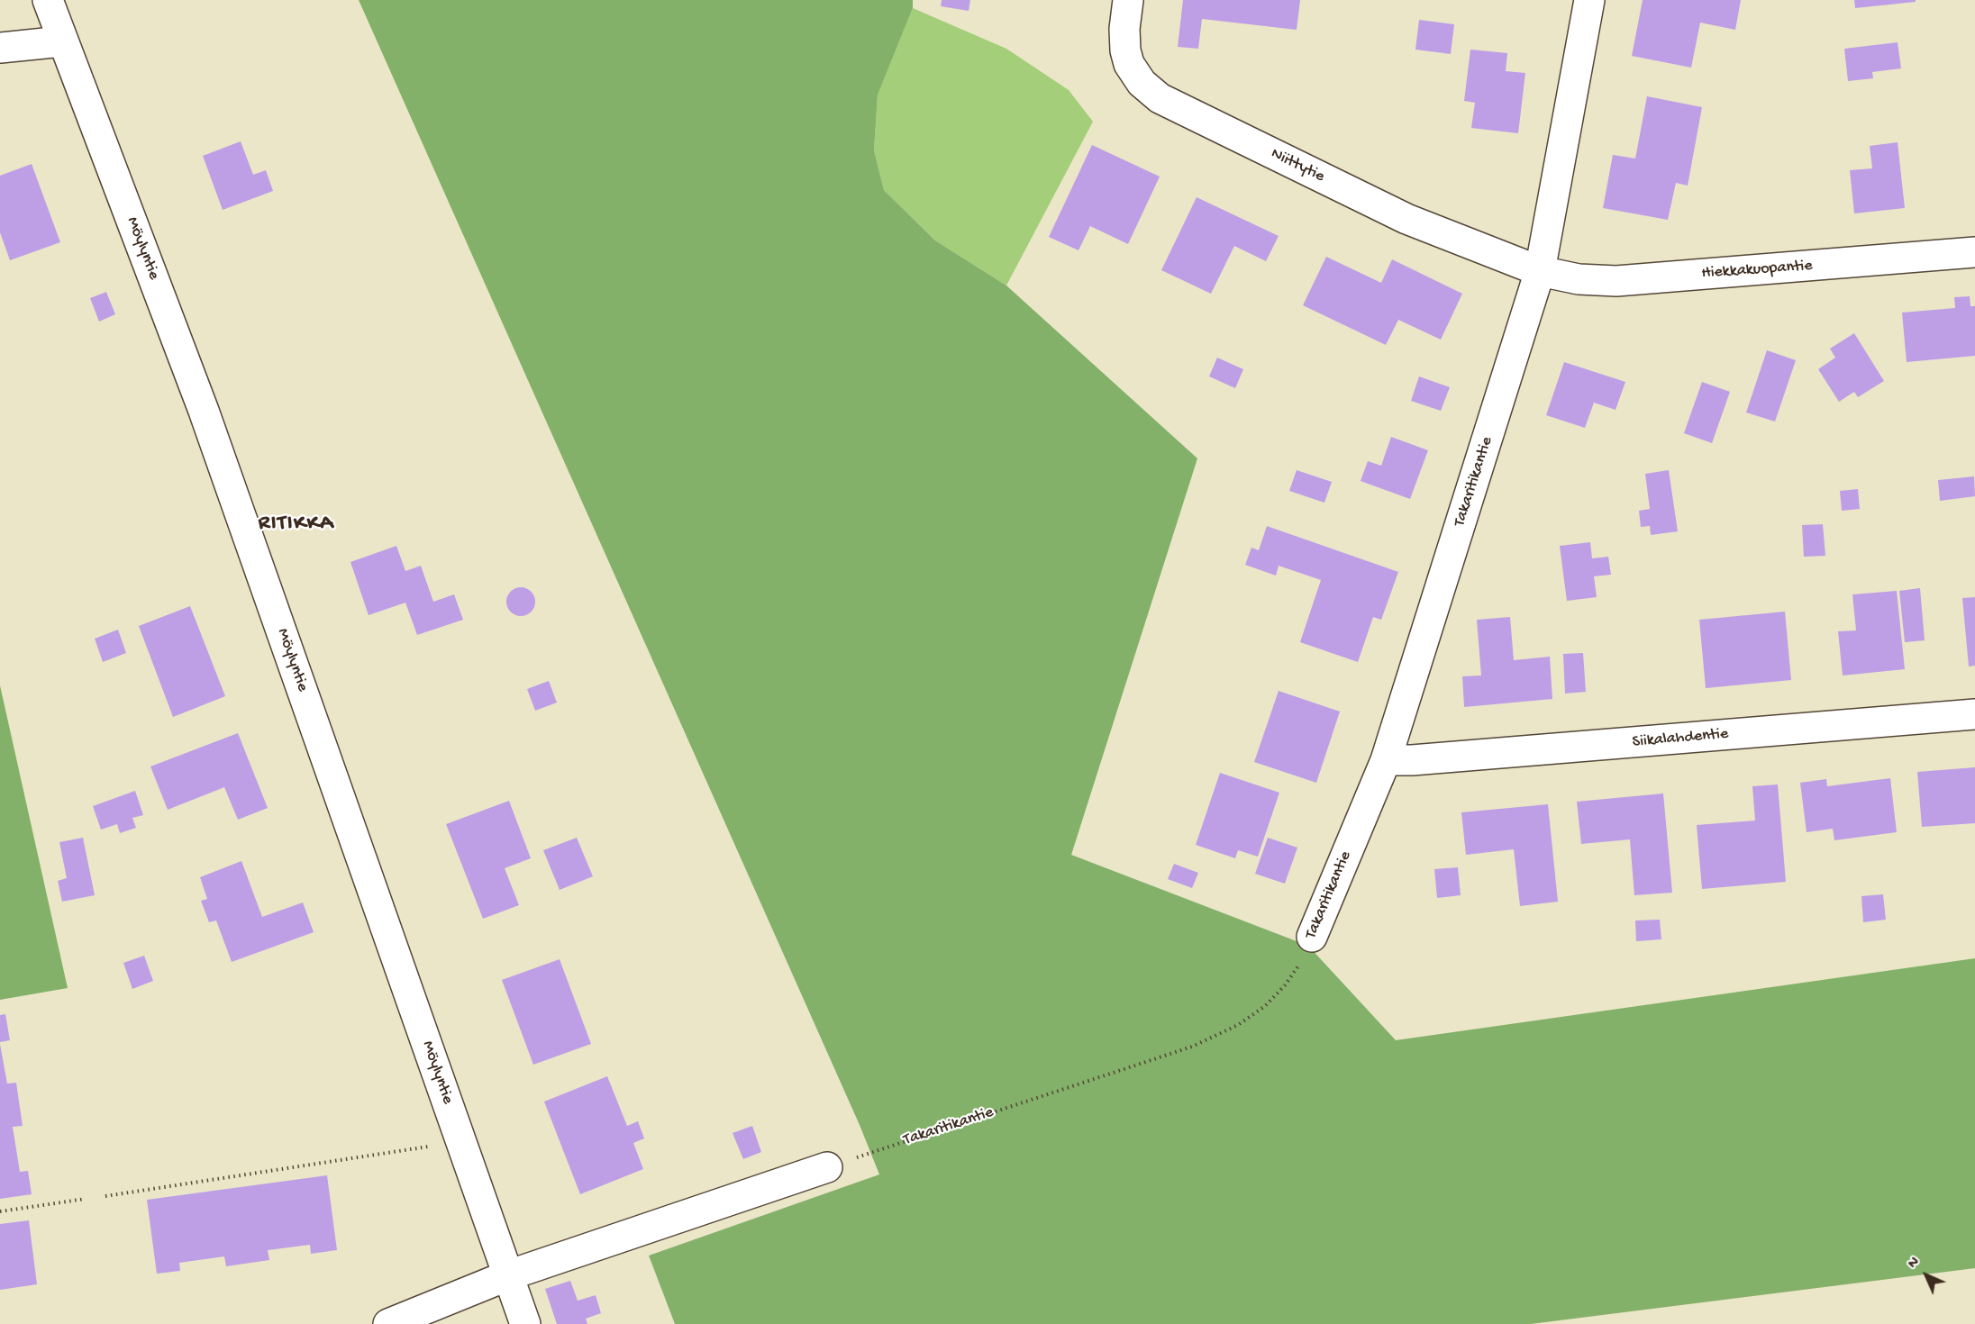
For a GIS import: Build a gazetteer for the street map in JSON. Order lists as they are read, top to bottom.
{
  "streets": {
    "street": [
      "Niittytie",
      "Möylyntie",
      "Hiekkakuopantie",
      "Takaritikantie",
      "Siikalahdentie"
    ]
  },
  "crossings": [
    ["Niittytie", "Hiekkakuopantie"],
    ["Niittytie", "Takaritikantie"],
    ["Hiekkakuopantie", "Takaritikantie"],
    ["Takaritikantie", "Siikalahdentie"]
  ],
  "districts": ["RITIKKA"],
  "north": "top left"
}
